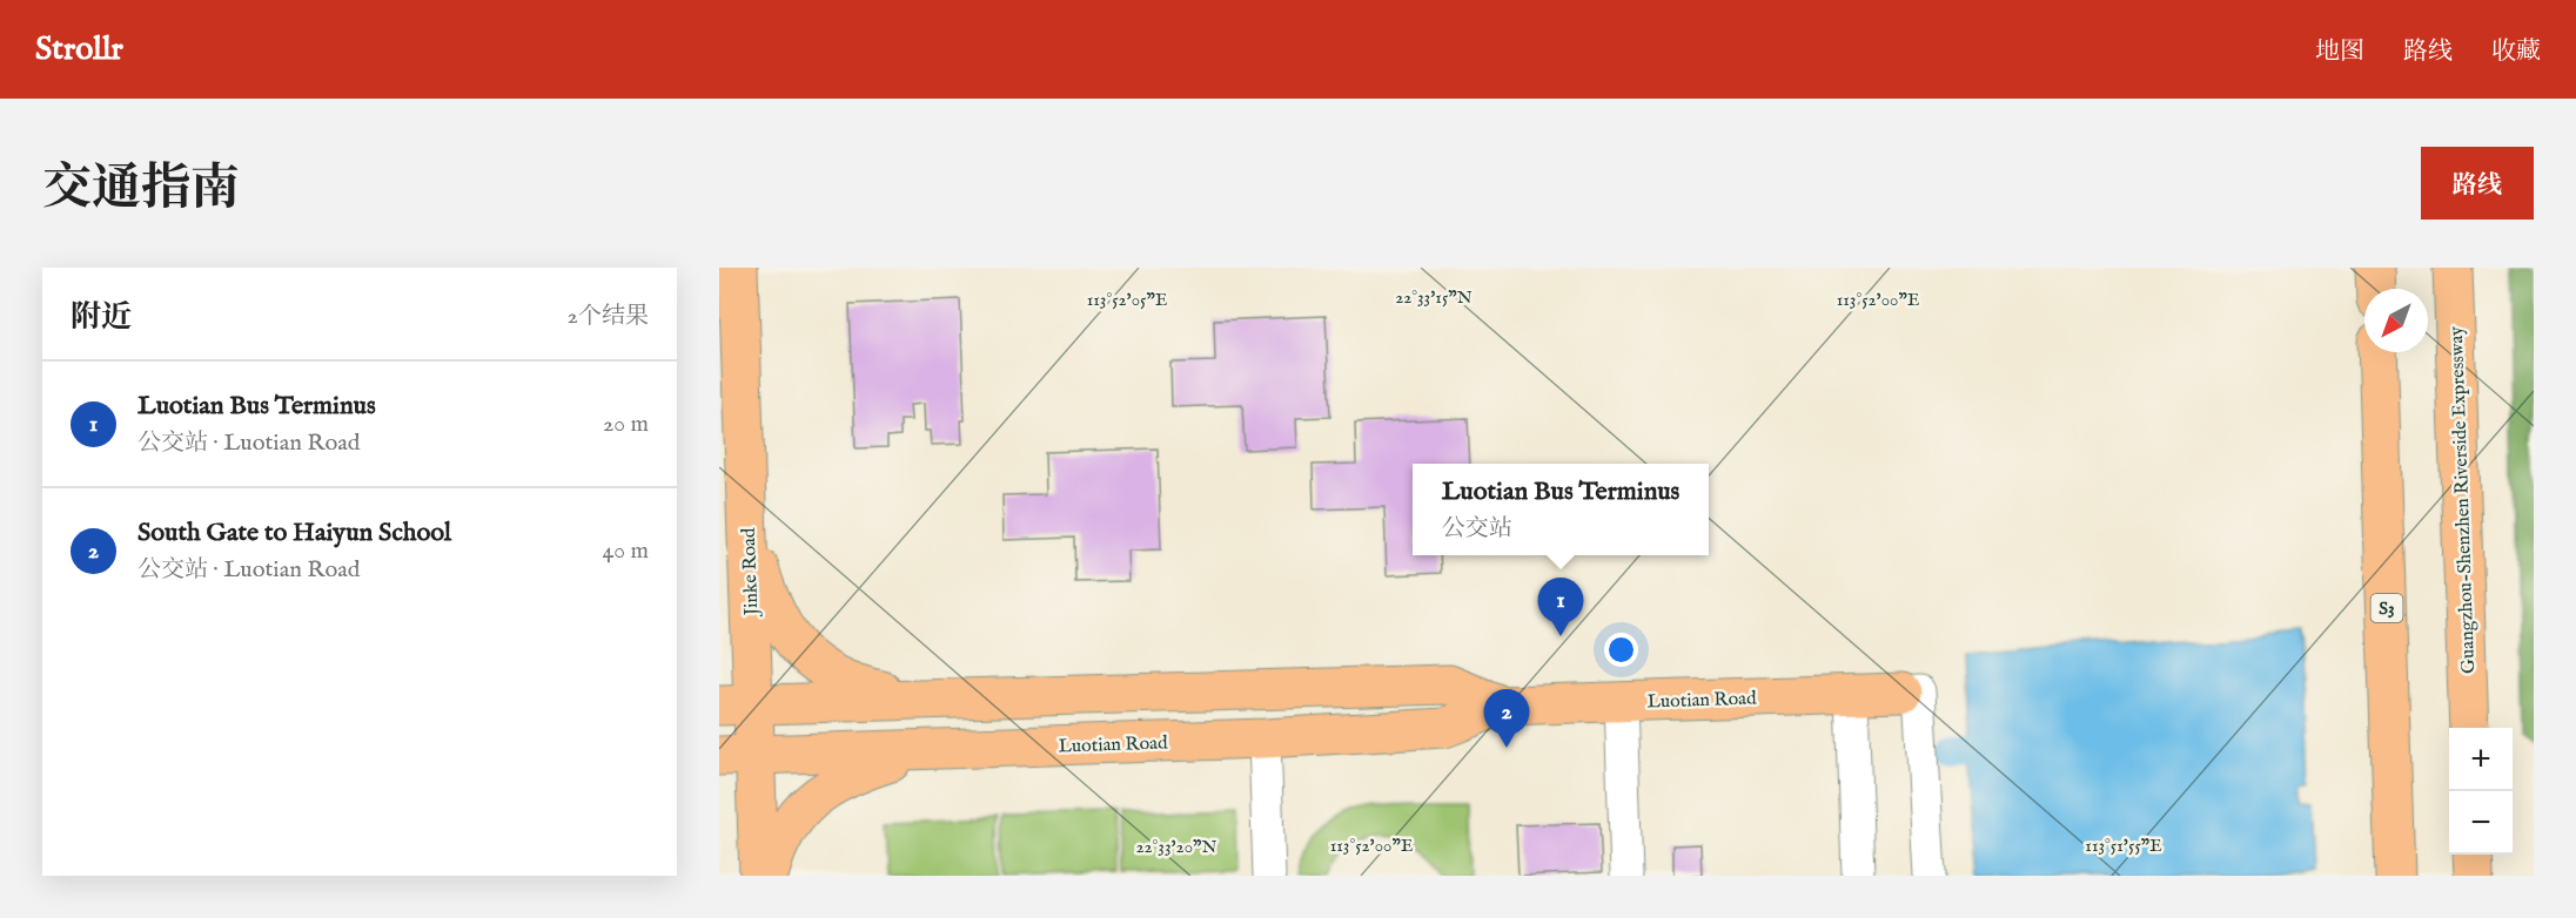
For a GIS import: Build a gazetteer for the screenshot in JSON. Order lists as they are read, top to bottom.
{
  "streets": {
    "main road": [
      "Guangzhou-Shenzhen Riverside Expressway",
      "Jinke Road",
      "S3",
      "Luotian Road"
    ]
  },
  "crossings": [
    ["Jinke Road", "Luotian Road"]
  ],
  "north": "bottom left",
  "page": {
    "header": "Strollr",
    "nav": ["地图", "路线", "收藏"],
    "title": "交通指南",
    "buttons": "路线",
    "heading": ["附近", "2个结果"],
    "list": [
      {
        "mark": "1",
        "name": "Luotian Bus Terminus",
        "note": "公交站 · Luotian Road",
        "value": "20 m"
      },
      {
        "mark": "2",
        "name": "South Gate to Haiyun School",
        "note": "公交站 · Luotian Road",
        "value": "40 m"
      }
    ],
    "popup": ["Luotian Bus Terminus", "公交站"],
    "pins": ["1", "2"],
    "map_buttons": ["+", "−"]
  },
  "coordinates": [
    "22°33'15\"N",
    "113°52'05\"E",
    "113°52'00\"E",
    "113°51'55\"E",
    "22°33'20\"N"
  ]
}
